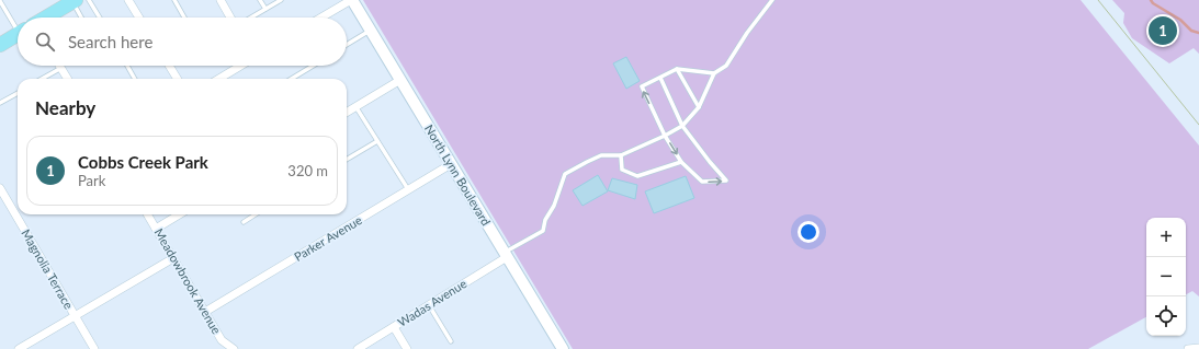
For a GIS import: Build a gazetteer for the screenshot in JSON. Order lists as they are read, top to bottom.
{
  "streets": {
    "street": [
      "North Lynn Boulevard",
      "Parker Avenue",
      "Magnolia Terrace",
      "Meadowbrook Avenue",
      "Wadas Avenue"
    ]
  },
  "crossings": [
    ["North Lynn Boulevard", "Parker Avenue"],
    ["North Lynn Boulevard", "Wadas Avenue"],
    ["Parker Avenue", "Meadowbrook Avenue"]
  ],
  "page": {
    "pins": "1",
    "search": "Search here",
    "heading": "Nearby",
    "list": [
      {
        "mark": "1",
        "name": "Cobbs Creek Park",
        "note": "Park",
        "value": "320 m"
      }
    ],
    "map_buttons": ["+", "−"]
  }
}
